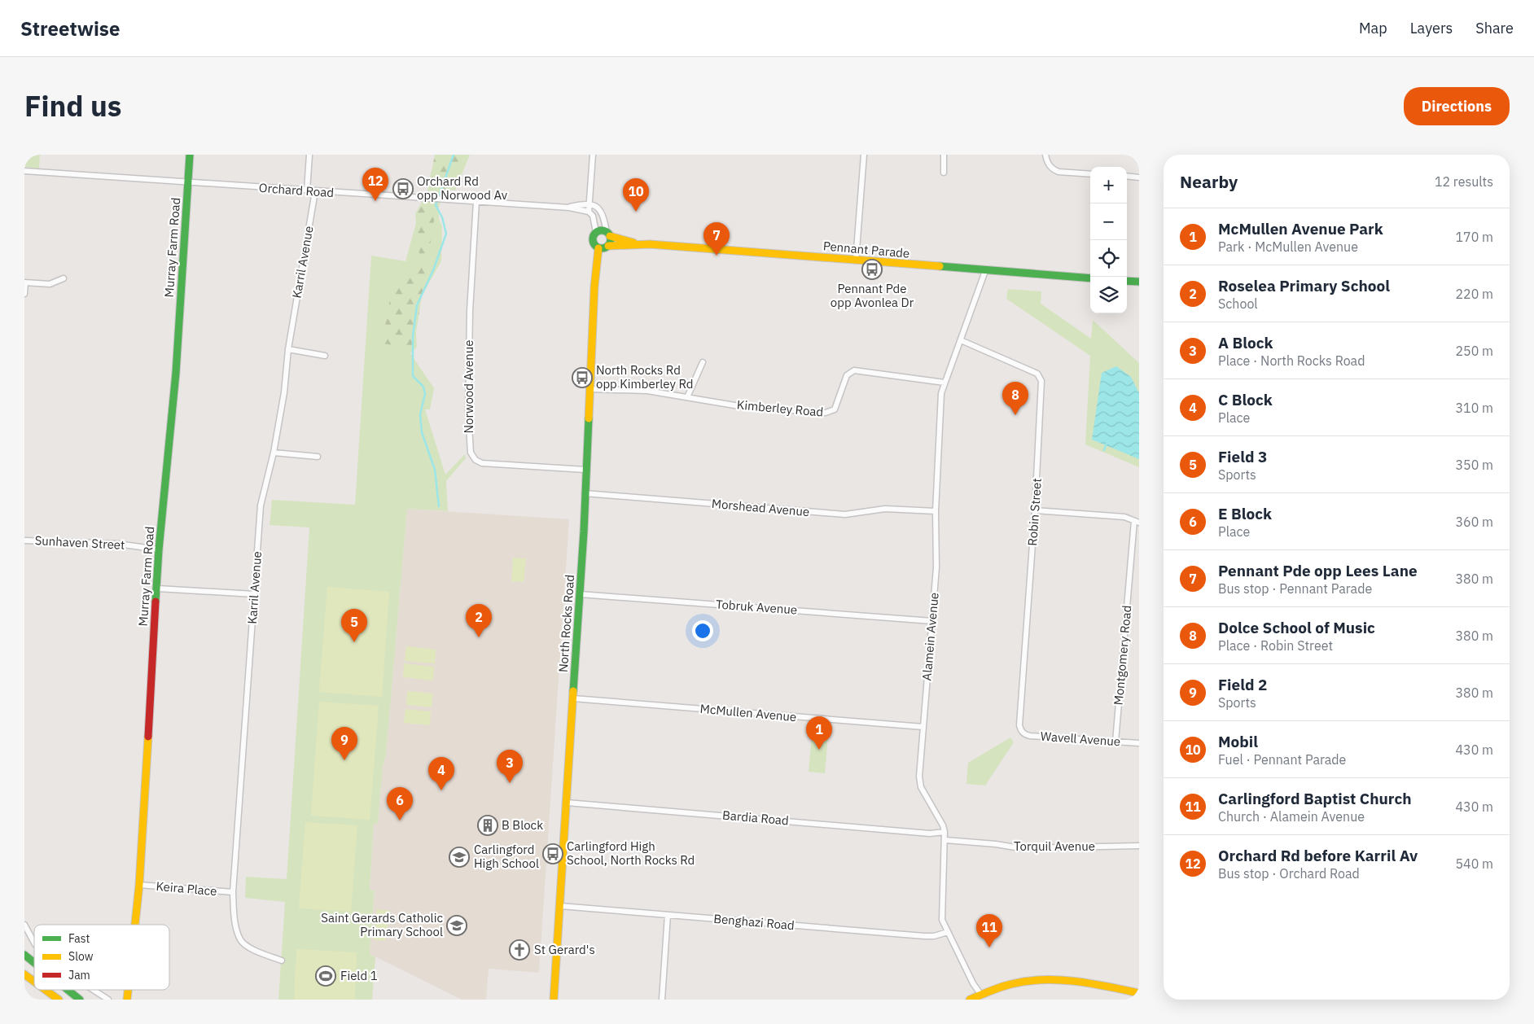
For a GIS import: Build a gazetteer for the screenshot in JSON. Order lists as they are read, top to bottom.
{
  "streets": {
    "main road": ["Murray Farm Road", "Pennant Parade", "North Rocks Road"],
    "street": [
      "Orchard Road",
      "Karril Avenue",
      "Norwood Avenue",
      "Kimberley Road",
      "Morshead Avenue",
      "Robin Street",
      "Sunhaven Street",
      "Tobruk Avenue",
      "Alamein Avenue",
      "Montgomery Road",
      "McMullen Avenue",
      "Wavell Avenue",
      "Bardia Road",
      "Torquil Avenue",
      "Keira Place",
      "Benghazi Road"
    ]
  },
  "crossings": [
    ["Orchard Road", "Murray Farm Road"],
    ["Orchard Road", "Karril Avenue"],
    ["Orchard Road", "Norwood Avenue"],
    ["Murray Farm Road", "Sunhaven Street"],
    ["Murray Farm Road", "Keira Place"],
    ["Pennant Parade", "North Rocks Road"],
    ["Pennant Parade", "Alamein Avenue"],
    ["Karril Avenue", "Keira Place"],
    ["Norwood Avenue", "North Rocks Road"],
    ["Kimberley Road", "North Rocks Road"],
    ["Kimberley Road", "Alamein Avenue"],
    ["Morshead Avenue", "North Rocks Road"],
    ["Morshead Avenue", "Alamein Avenue"],
    ["Robin Street", "Alamein Avenue"],
    ["Robin Street", "Wavell Avenue"],
    ["Tobruk Avenue", "North Rocks Road"],
    ["Tobruk Avenue", "Alamein Avenue"],
    ["North Rocks Road", "McMullen Avenue"],
    ["North Rocks Road", "Bardia Road"],
    ["North Rocks Road", "Benghazi Road"],
    ["Alamein Avenue", "McMullen Avenue"],
    ["Alamein Avenue", "Bardia Road"],
    ["Alamein Avenue", "Torquil Avenue"],
    ["Alamein Avenue", "Benghazi Road"],
    ["Montgomery Road", "Wavell Avenue"]
  ],
  "places": {
    "bus stop": [
      "Orchard Rd opp Norwood Av",
      "Pennant Pde opp Avonlea Dr",
      "North Rocks Rd opp Kimberley Rd",
      "Carlingford High School, North Rocks Rd"
    ],
    "building": ["B Block"],
    "school or university": ["Carlingford High School", "Saint Gerards Catholic Primary School"],
    "church": ["St Gerard's"],
    "sports": ["Field 1"]
  },
  "legend": ["Fast", "Slow", "Jam"],
  "page": {
    "header": "Streetwise",
    "nav": ["Map", "Layers", "Share"],
    "title": "Find us",
    "buttons": "Directions",
    "heading": ["Nearby", "12 results"],
    "map_buttons": ["+", "−"],
    "pins": [
      "12",
      "10",
      "7",
      "8",
      "2",
      "5",
      "1",
      "9",
      "3",
      "4",
      "6",
      "11"
    ],
    "list": [
      {
        "mark": "1",
        "name": "McMullen Avenue Park",
        "note": "Park · McMullen Avenue",
        "value": "170 m"
      },
      {
        "mark": "2",
        "name": "Roselea Primary School",
        "note": "School",
        "value": "220 m"
      },
      {
        "mark": "3",
        "name": "A Block",
        "note": "Place · North Rocks Road",
        "value": "250 m"
      },
      {
        "mark": "4",
        "name": "C Block",
        "note": "Place",
        "value": "310 m"
      },
      {
        "mark": "5",
        "name": "Field 3",
        "note": "Sports",
        "value": "350 m"
      },
      {
        "mark": "6",
        "name": "E Block",
        "note": "Place",
        "value": "360 m"
      },
      {
        "mark": "7",
        "name": "Pennant Pde opp Lees Lane",
        "note": "Bus stop · Pennant Parade",
        "value": "380 m"
      },
      {
        "mark": "8",
        "name": "Dolce School of Music",
        "note": "Place · Robin Street",
        "value": "380 m"
      },
      {
        "mark": "9",
        "name": "Field 2",
        "note": "Sports",
        "value": "380 m"
      },
      {
        "mark": "10",
        "name": "Mobil",
        "note": "Fuel · Pennant Parade",
        "value": "430 m"
      },
      {
        "mark": "11",
        "name": "Carlingford Baptist Church",
        "note": "Church · Alamein Avenue",
        "value": "430 m"
      },
      {
        "mark": "12",
        "name": "Orchard Rd before Karril Av",
        "note": "Bus stop · Orchard Road",
        "value": "540 m"
      }
    ]
  }
}
